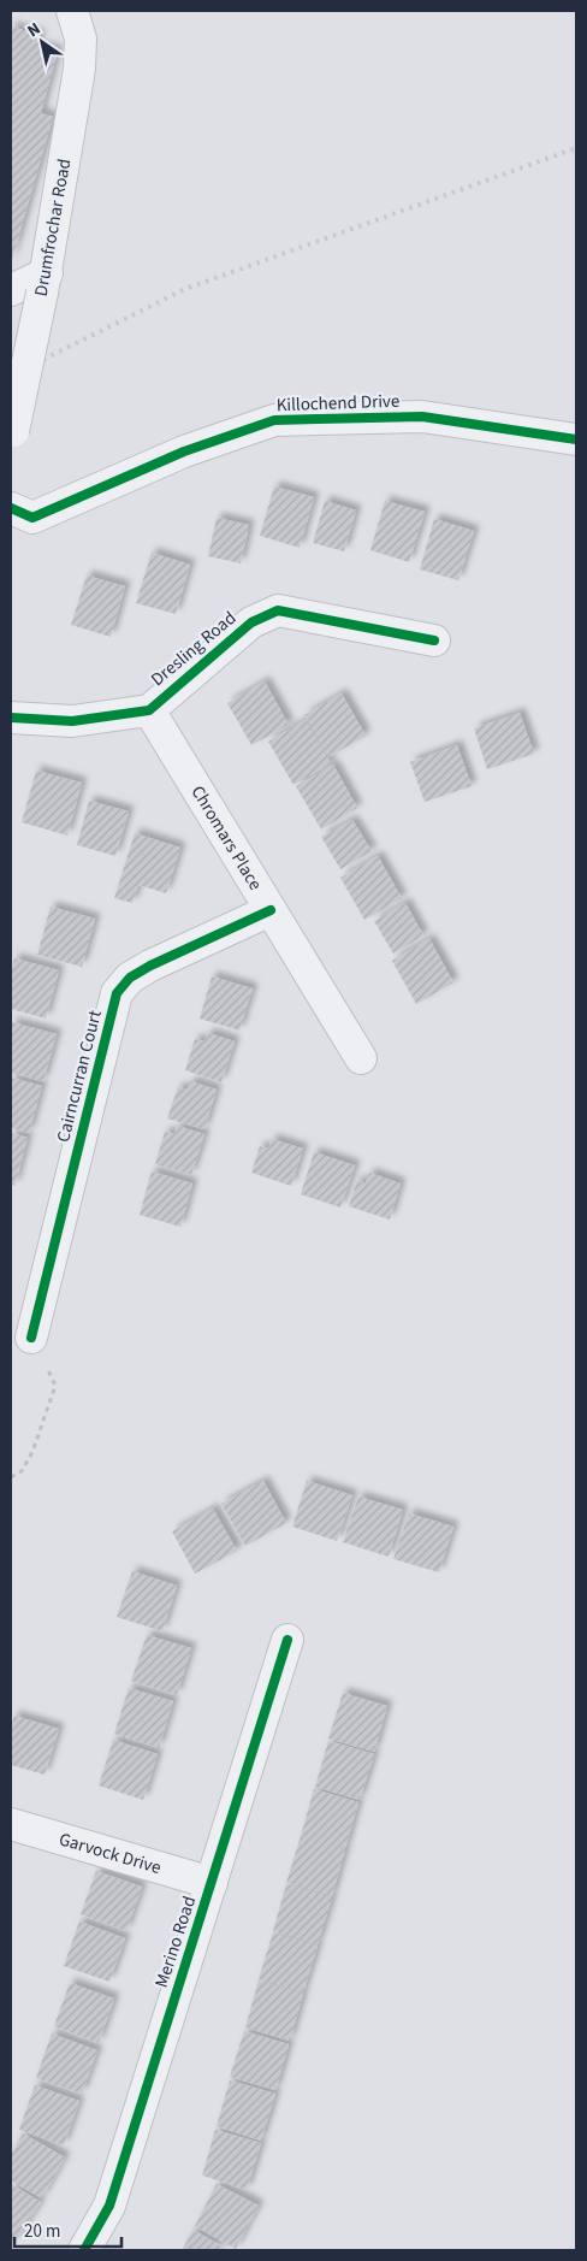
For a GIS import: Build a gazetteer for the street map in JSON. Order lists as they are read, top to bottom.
{
  "streets": {
    "street": [
      "Drumfrochar Road",
      "Killochend Drive",
      "Dresling Road",
      "Chromars Place",
      "Cairncurran Court",
      "Garvock Drive",
      "Merino Road"
    ]
  },
  "crossings": [
    ["Dresling Road", "Chromars Place"],
    ["Chromars Place", "Cairncurran Court"],
    ["Garvock Drive", "Merino Road"]
  ],
  "scale_bar": "20 m",
  "north": "top left"
}
